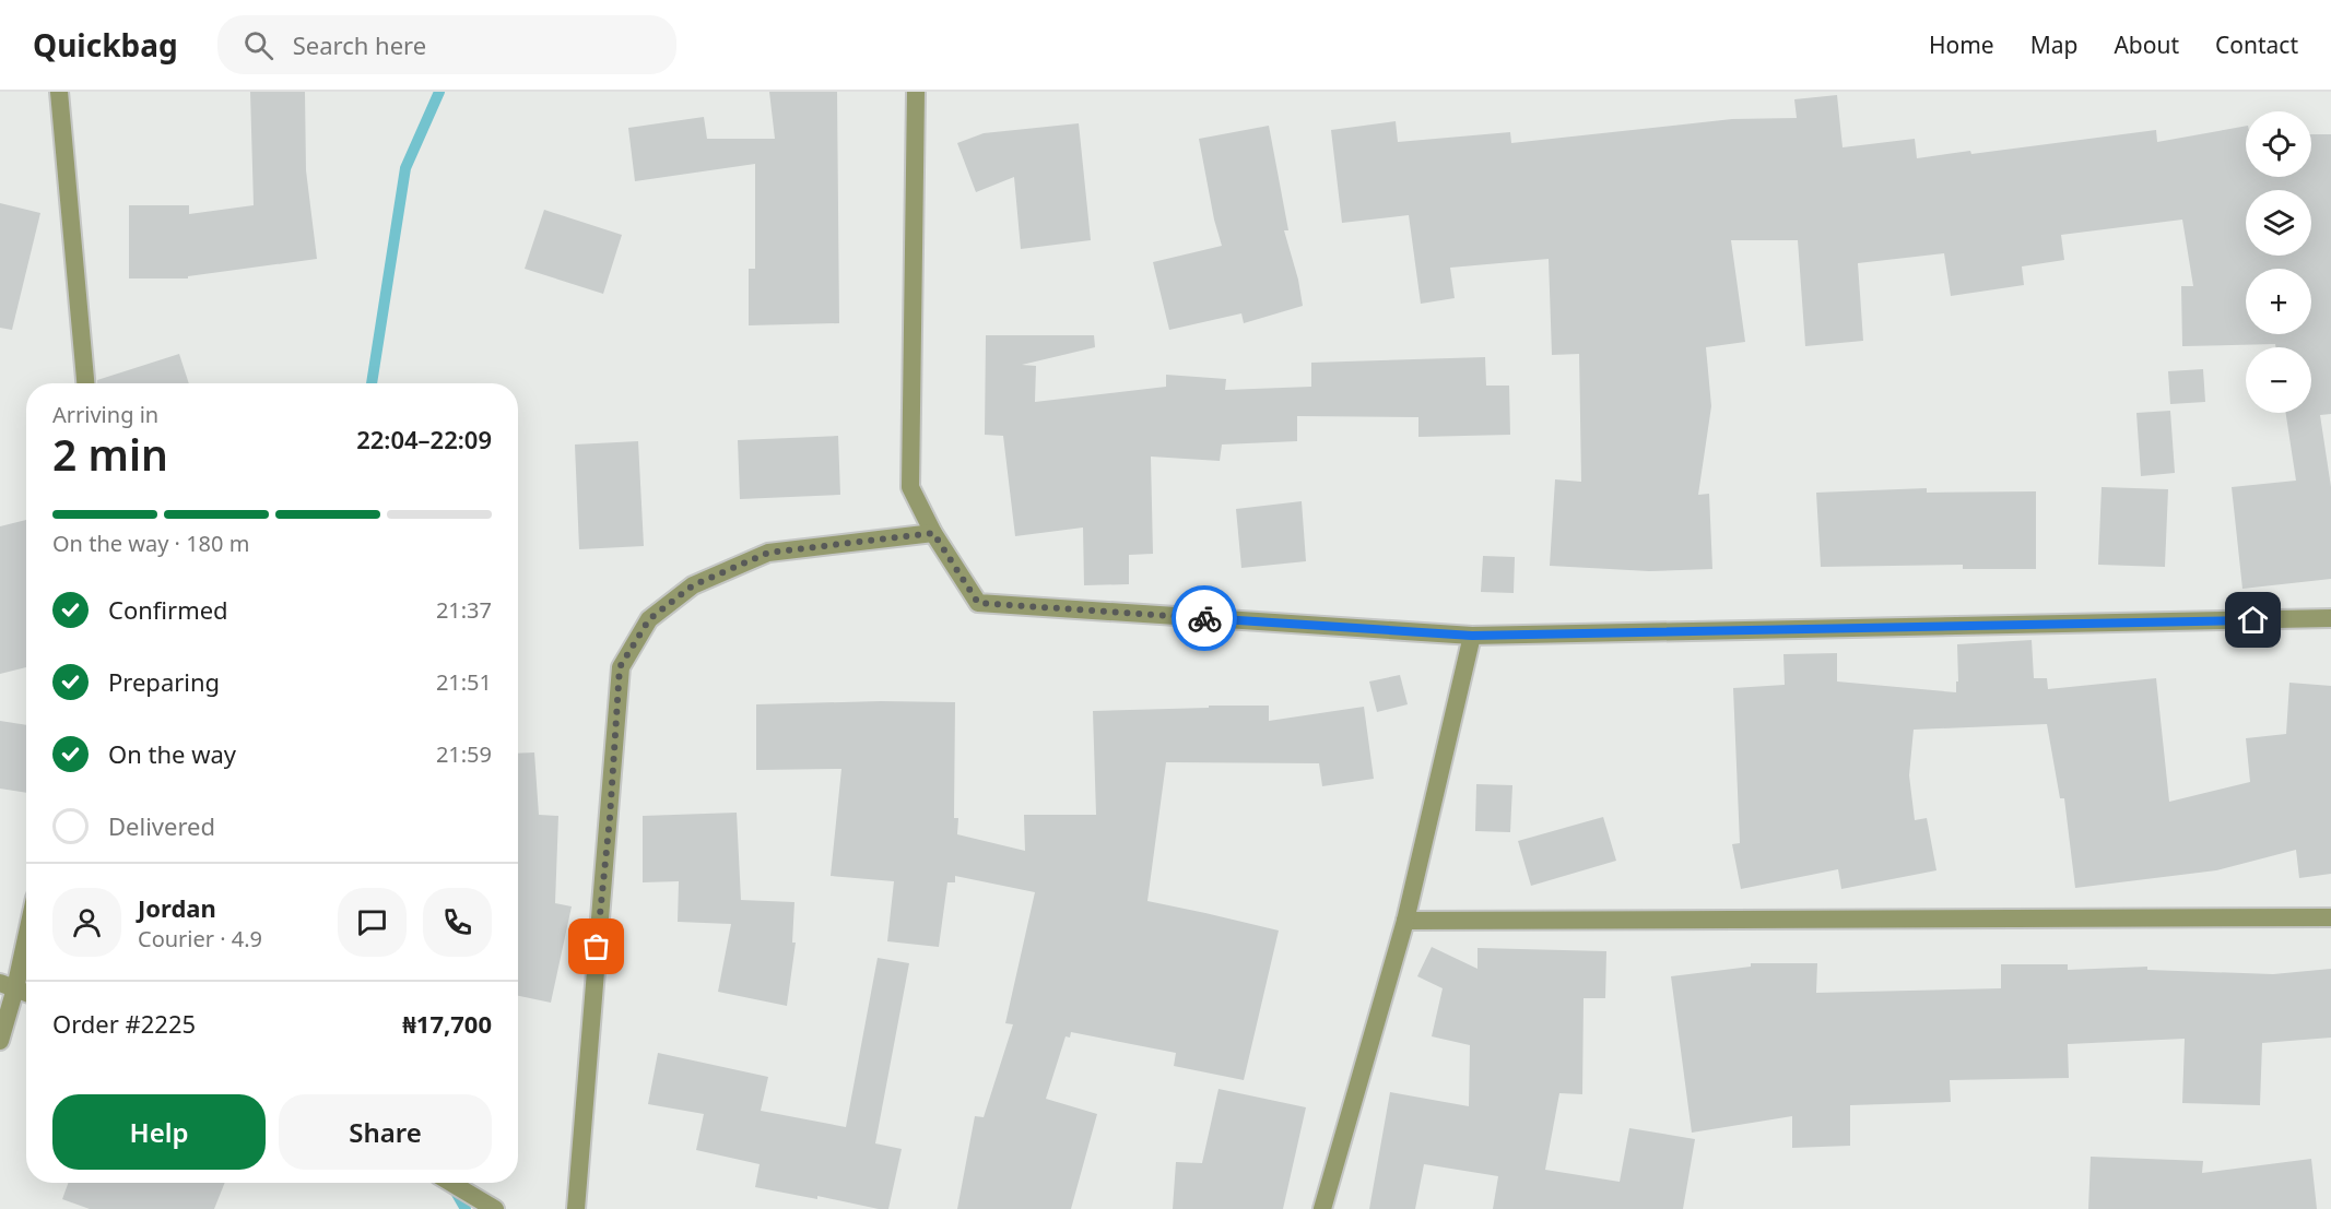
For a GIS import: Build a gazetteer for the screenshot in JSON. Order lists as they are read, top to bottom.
{
  "page": {
    "header": "Quickbag",
    "search": "Search here",
    "nav": [
      "Home",
      "Map",
      "About",
      "Contact"
    ],
    "map_buttons": ["+", "−"],
    "heading": ["2 min", "Arriving in", "22:04–22:09"],
    "panel": [
      "Jordan",
      "Courier · 4.9",
      "Order #2225",
      "₦17,700"
    ],
    "bar": "On the way · 180 m",
    "list": [
      ["Confirmed", "21:37"],
      ["Preparing", "21:51"],
      ["On the way", "21:59"],
      "Delivered"
    ],
    "buttons": ["Help", "Share"]
  }
}
